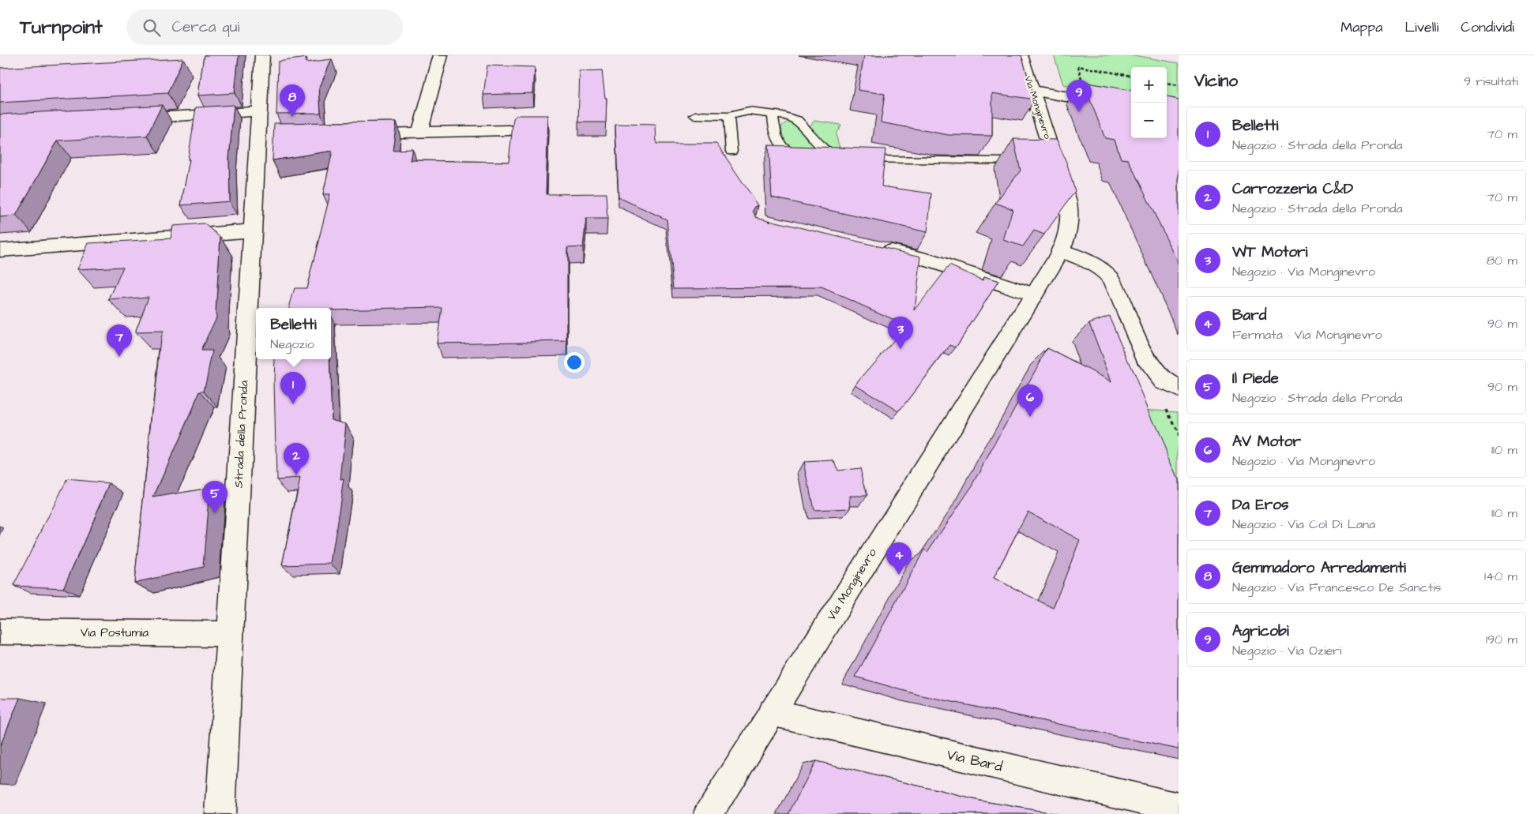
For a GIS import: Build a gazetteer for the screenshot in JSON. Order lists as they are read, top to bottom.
{
  "streets": {
    "street": [
      "Via Monginevro",
      "Strada della Pronda",
      "Via Postumia",
      "Via Bard"
    ]
  },
  "crossings": [
    ["Via Monginevro", "Via Bard"],
    ["Strada della Pronda", "Via Postumia"]
  ],
  "page": {
    "header": "Turnpoint",
    "search": "Cerca qui",
    "nav": ["Mappa", "Livelli", "Condividi"],
    "heading": ["Vicino", "9 risultati"],
    "map_buttons": ["+", "−"],
    "pins": [
      "9",
      "8",
      "3",
      "7",
      "1",
      "6",
      "2",
      "5",
      "4"
    ],
    "list": [
      {
        "mark": "1",
        "name": "Belletti",
        "note": "Negozio · Strada della Pronda",
        "value": "70 m"
      },
      {
        "mark": "2",
        "name": "Carrozzeria C&D",
        "note": "Negozio · Strada della Pronda",
        "value": "70 m"
      },
      {
        "mark": "3",
        "name": "WT Motori",
        "note": "Negozio · Via Monginevro",
        "value": "80 m"
      },
      {
        "mark": "4",
        "name": "Bard",
        "note": "Fermata · Via Monginevro",
        "value": "90 m"
      },
      {
        "mark": "5",
        "name": "Il Piede",
        "note": "Negozio · Strada della Pronda",
        "value": "90 m"
      },
      {
        "mark": "6",
        "name": "AV Motor",
        "note": "Negozio · Via Monginevro",
        "value": "110 m"
      },
      {
        "mark": "7",
        "name": "Da Eros",
        "note": "Negozio · Via Col Di Lana",
        "value": "110 m"
      },
      {
        "mark": "8",
        "name": "Gemmadoro Arredamenti",
        "note": "Negozio · Via Francesco De Sanctis",
        "value": "140 m"
      },
      {
        "mark": "9",
        "name": "Agricobì",
        "note": "Negozio · Via Ozieri",
        "value": "190 m"
      }
    ],
    "popup": ["Belletti", "Negozio"]
  }
}
